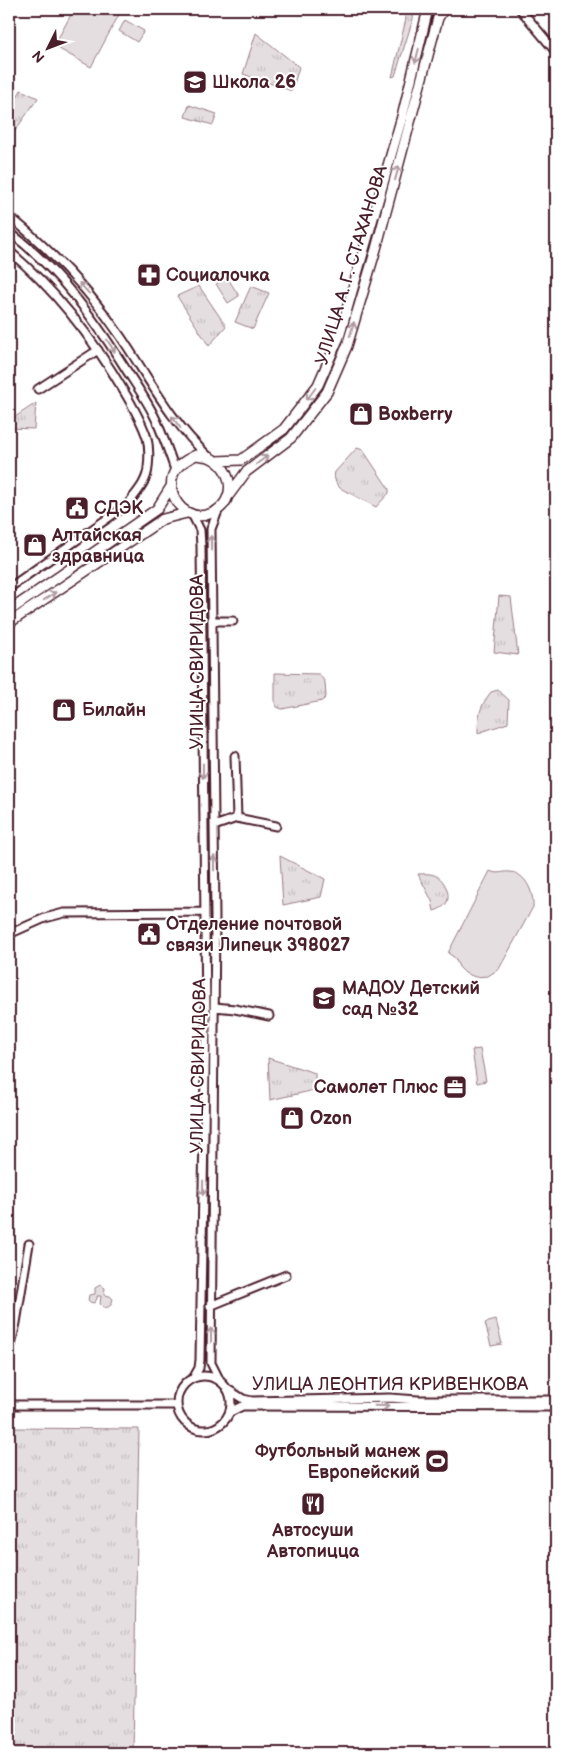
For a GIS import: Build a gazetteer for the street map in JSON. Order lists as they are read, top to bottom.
{
  "streets": {
    "main road": ["УЛИЦА А. Г. СТАХАНОВА"],
    "street": ["УЛИЦА СВИРИДОВА", "УЛИЦА ЛЕОНТИЯ КРИВЕНКОВА"]
  },
  "crossings": [
    ["УЛИЦА А. Г. СТАХАНОВА", "УЛИЦА СВИРИДОВА"],
    ["УЛИЦА СВИРИДОВА", "УЛИЦА ЛЕОНТИЯ КРИВЕНКОВА"]
  ],
  "places": {
    "school or university": ["Школа 26", "МАДОУ Детский сад №32"],
    "pharmacy": ["Социалочка"],
    "shop": [
      "Boxberry",
      "Алтайская здравница",
      "Билайн",
      "Ozon"
    ],
    "public building": ["СДЭК", "Отделение почтовой связи Липецк 398027"],
    "office": ["Самолет Плюс"],
    "sports": ["Футбольный манеж Европейский"],
    "restaurant": ["Автосуши Автопицца"]
  },
  "north": "bottom left"
}
